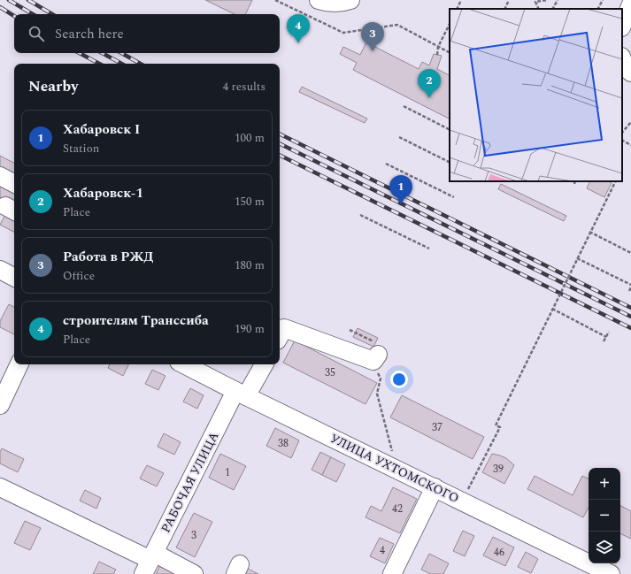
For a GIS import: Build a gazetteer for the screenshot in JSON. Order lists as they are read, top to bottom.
{
  "streets": {
    "street": ["УЛИЦА УХТОМСКОГО", "РАБОЧАЯ УЛИЦА"]
  },
  "crossings": [
    ["УЛИЦА УХТОМСКОГО", "РАБОЧАЯ УЛИЦА"]
  ],
  "house_numbers": [
    "35",
    "37",
    "38",
    "39",
    "1",
    "42",
    "3",
    "4",
    "46"
  ],
  "page": {
    "pins": [
      "4",
      "3",
      "2",
      "1"
    ],
    "search": "Search here",
    "heading": ["Nearby", "4 results"],
    "list": [
      {
        "mark": "1",
        "name": "Хабаровск I",
        "note": "Station",
        "value": "100 m"
      },
      {
        "mark": "2",
        "name": "Хабаровск-1",
        "note": "Place",
        "value": "150 m"
      },
      {
        "mark": "3",
        "name": "Работа в РЖД",
        "note": "Office",
        "value": "180 m"
      },
      {
        "mark": "4",
        "name": "строителям Транссиба",
        "note": "Place",
        "value": "190 m"
      }
    ],
    "map_buttons": ["+", "−"]
  }
}
